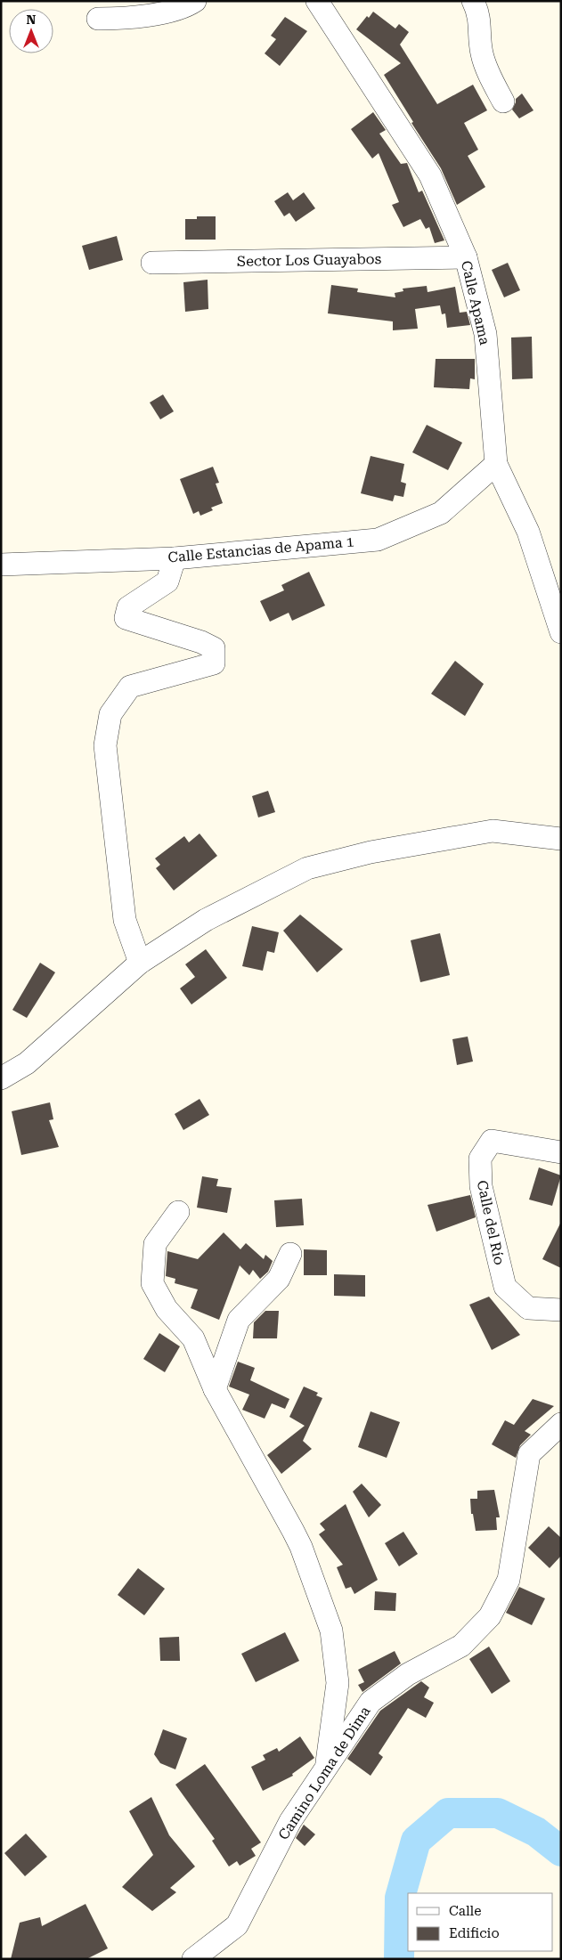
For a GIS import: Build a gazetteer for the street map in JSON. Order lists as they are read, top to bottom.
{
  "streets": {
    "street": [
      "Sector Los Guayabos",
      "Calle Apama",
      "Calle Estancias de Apama 1",
      "Calle del Río",
      "Camino Loma de Dima"
    ]
  },
  "crossings": [
    ["Sector Los Guayabos", "Calle Apama"],
    ["Calle Apama", "Calle Estancias de Apama 1"]
  ],
  "legend": ["Calle", "Edificio"],
  "north": "top"
}
